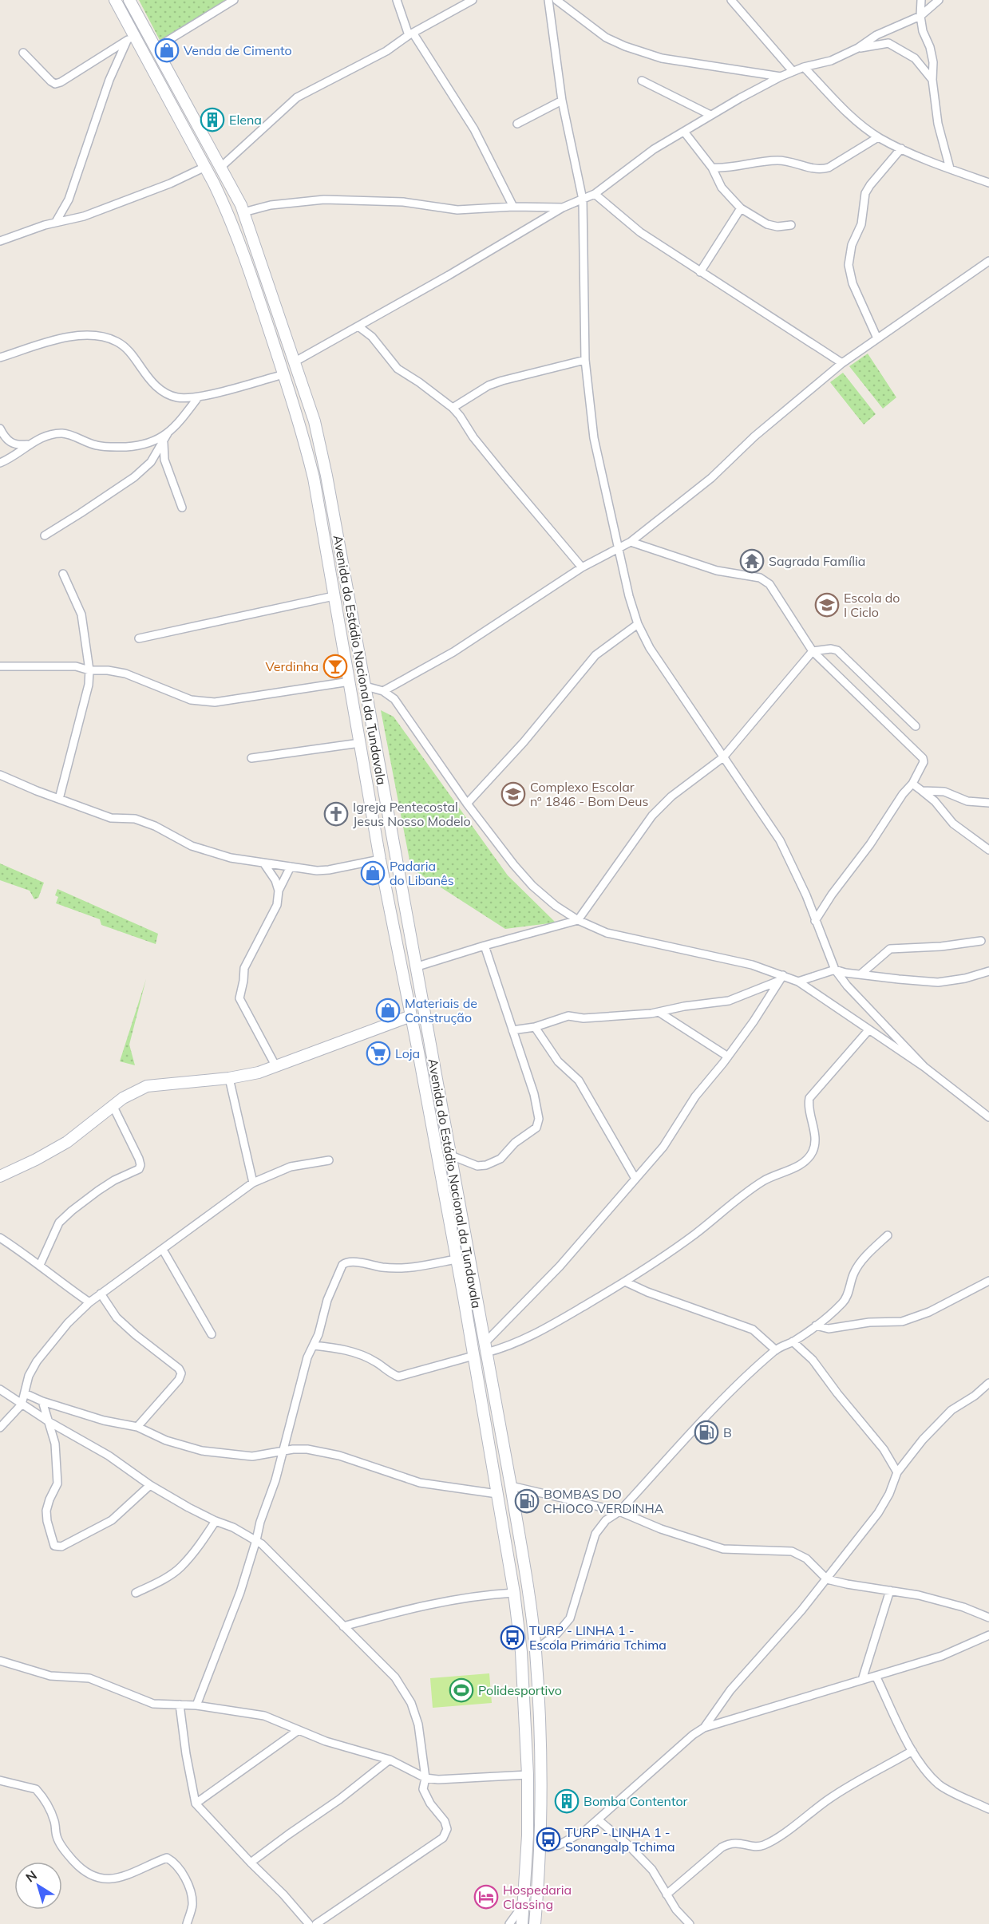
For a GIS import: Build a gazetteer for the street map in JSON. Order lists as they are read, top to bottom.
{
  "streets": {
    "street": ["Avenida do Estádio Nacional da Tundavala"]
  },
  "places": {
    "shop": ["Venda de Cimento", "Padaria do Libanês", "Materiais de Construção"],
    "building": ["Elena", "Bomba Contentor"],
    "temple": ["Sagrada Família"],
    "school or university": ["Escola do I Ciclo", "Complexo Escolar nº 1846 - Bom Deus"],
    "bar": ["Verdinha"],
    "church": ["Igreja Pentecostal Jesus Nosso Modelo"],
    "supermarket": ["Loja"],
    "fuel station": ["B", "BOMBAS DO CHIOCO VERDINHA"],
    "bus stop": ["TURP - LINHA 1 - Escola Primária Tchima", "TURP - LINHA 1 - Sonangalp Tchima"],
    "sports": ["Polidesportivo"],
    "hotel": ["Hospedaria Classing"]
  },
  "north": "top left"
}
